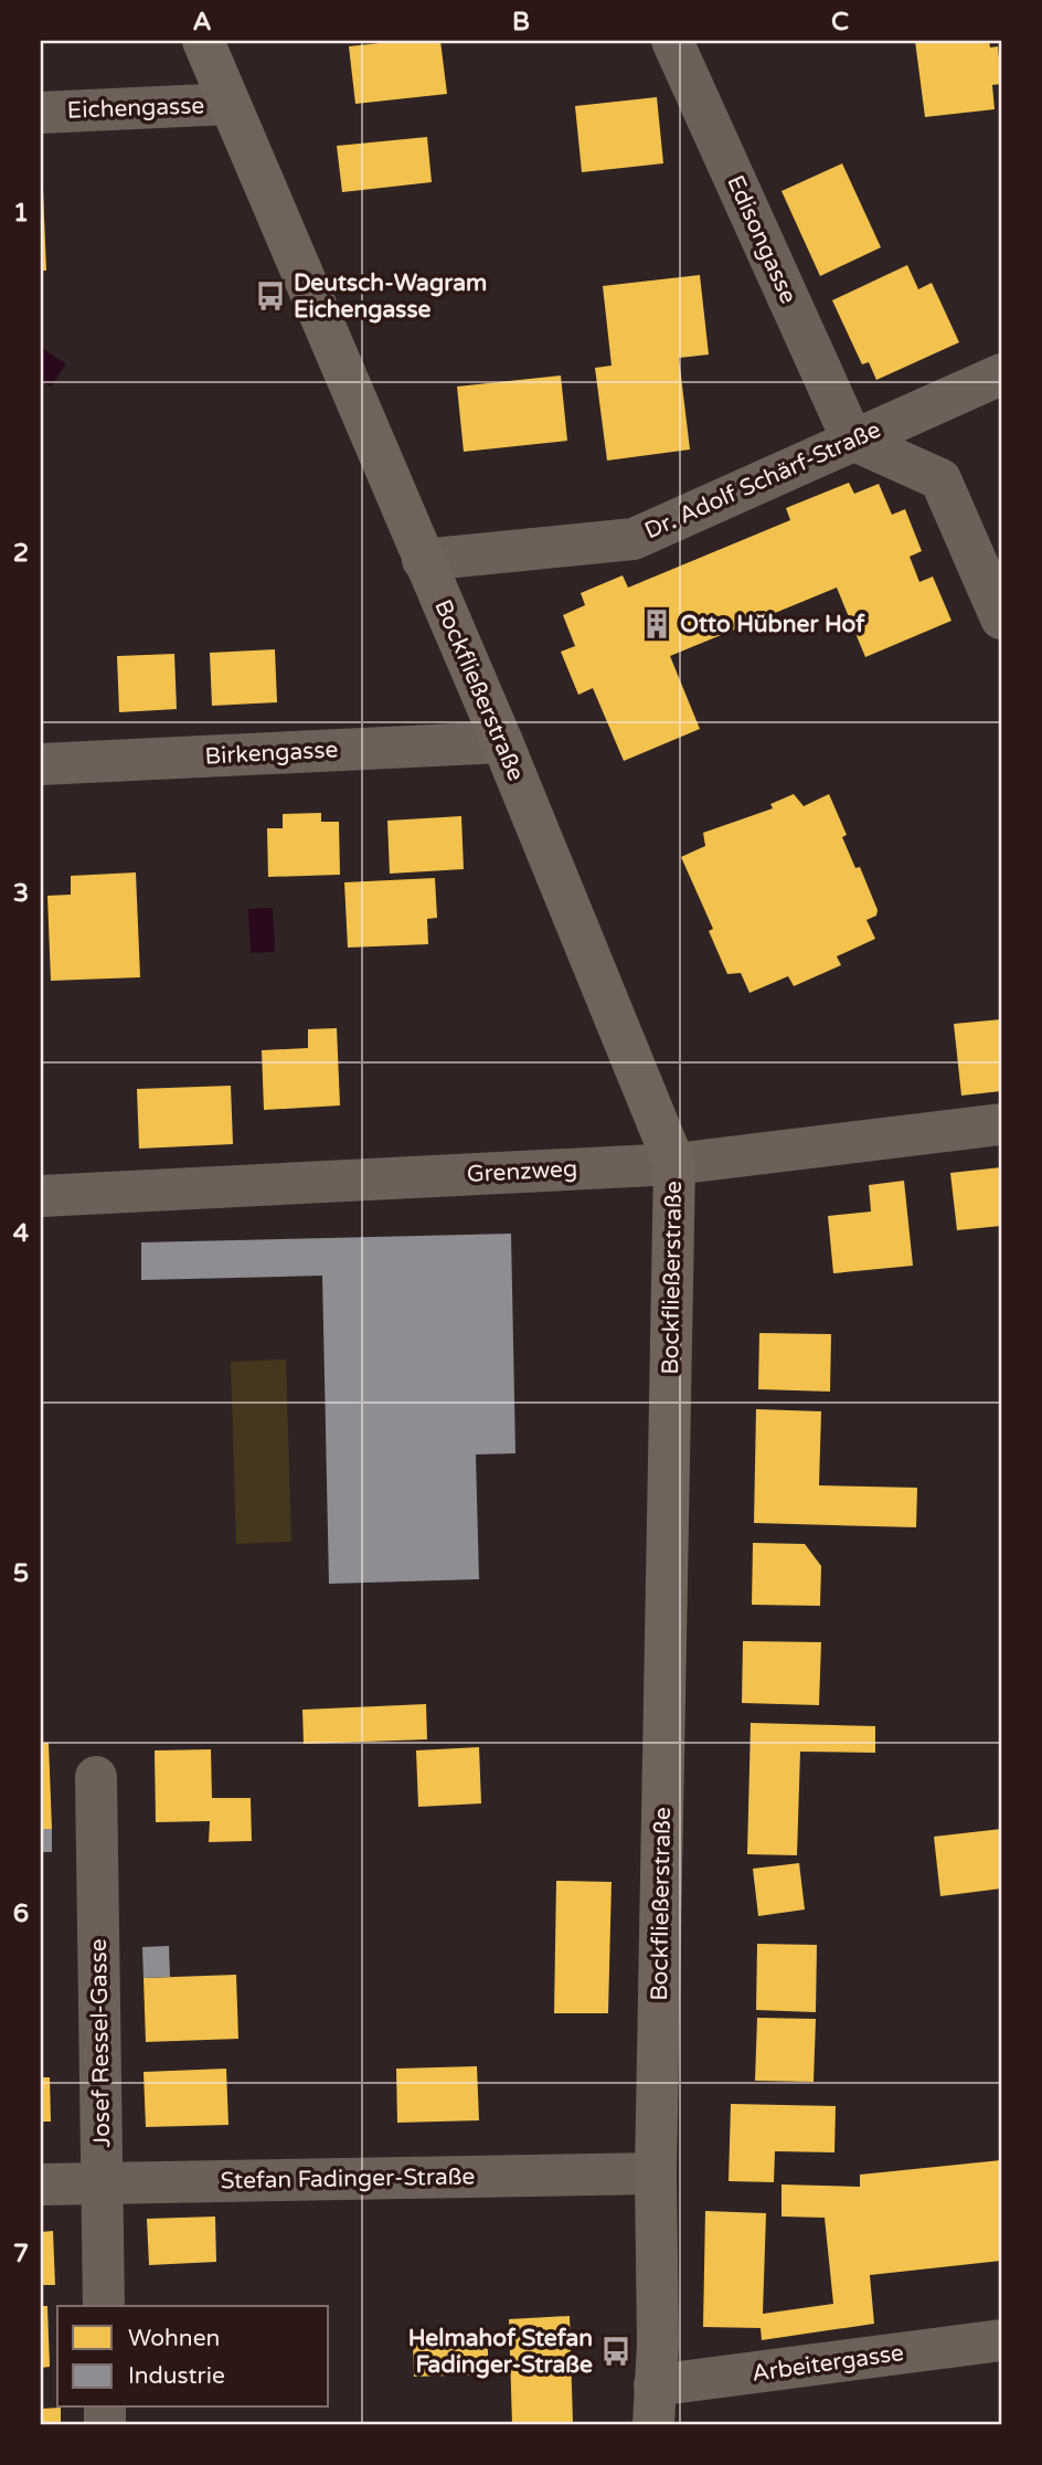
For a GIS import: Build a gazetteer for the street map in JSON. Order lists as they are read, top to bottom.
{
  "streets": {
    "main road": ["Bockfließerstraße"],
    "street": [
      "Eichengasse",
      "Edisongasse",
      "Dr. Adolf Schärf-Straße",
      "Birkengasse",
      "Grenzweg",
      "Josef Ressel-Gasse",
      "Stefan Fadinger-Straße",
      "Arbeitergasse"
    ]
  },
  "crossings": [
    ["Eichengasse", "Bockfließerstraße"],
    ["Edisongasse", "Dr. Adolf Schärf-Straße"],
    ["Dr. Adolf Schärf-Straße", "Bockfließerstraße"],
    ["Bockfließerstraße", "Birkengasse"],
    ["Bockfließerstraße", "Grenzweg"],
    ["Bockfließerstraße", "Stefan Fadinger-Straße"],
    ["Bockfließerstraße", "Arbeitergasse"],
    ["Josef Ressel-Gasse", "Stefan Fadinger-Straße"]
  ],
  "places": {
    "bus stop": ["Deutsch-Wagram Eichengasse", "Helmahof Stefan Fadinger-Straße"],
    "building": ["Otto Hübner Hof"]
  },
  "legend": ["Wohnen", "Industrie"],
  "grid": {
    "columns": ["A", "B", "C"],
    "rows": [
      "1",
      "2",
      "3",
      "4",
      "5",
      "6",
      "7"
    ]
  }
}
